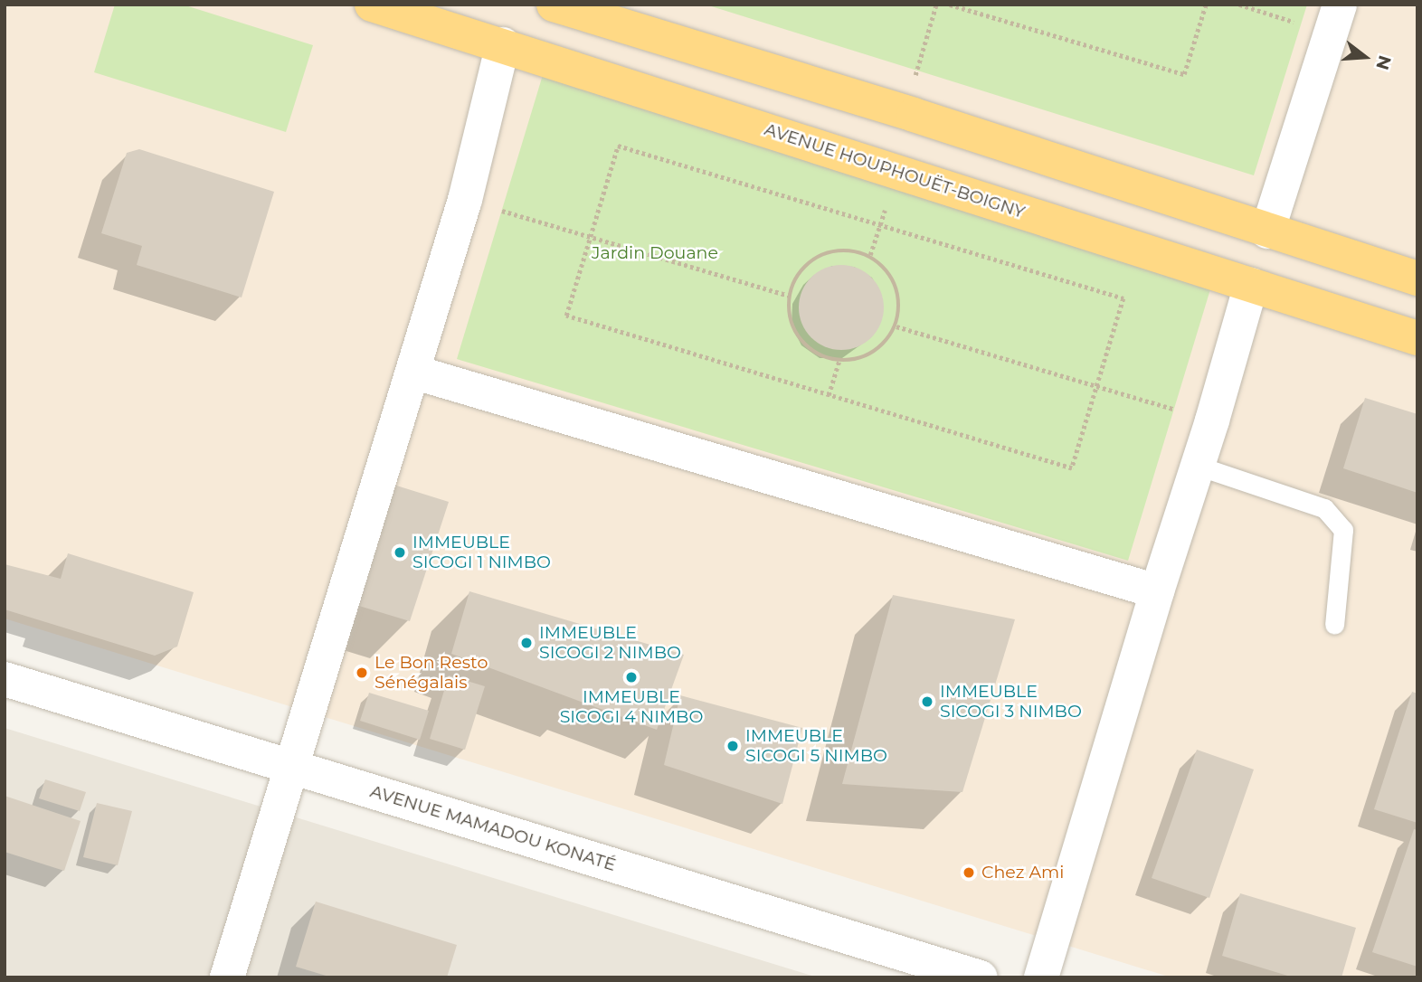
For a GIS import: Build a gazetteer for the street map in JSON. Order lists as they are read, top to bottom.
{
  "streets": {
    "highway": ["AVENUE HOUPHOUËT-BOIGNY"],
    "street": ["AVENUE MAMADOU KONATÉ"]
  },
  "parks": ["Jardin Douane"],
  "places": [
    "IMMEUBLE SICOGI 1 NIMBO",
    "IMMEUBLE SICOGI 2 NIMBO",
    "Le Bon Resto Sénégalais",
    "IMMEUBLE SICOGI 4 NIMBO",
    "IMMEUBLE SICOGI 3 NIMBO",
    "IMMEUBLE SICOGI 5 NIMBO",
    "Chez Ami"
  ],
  "north": "right"
}
